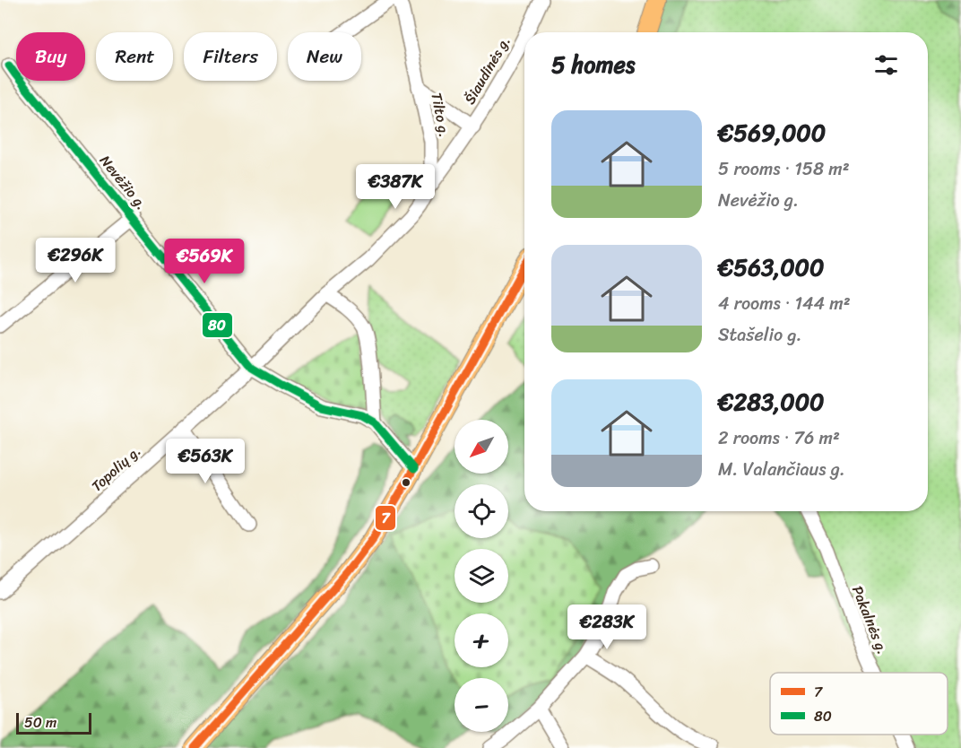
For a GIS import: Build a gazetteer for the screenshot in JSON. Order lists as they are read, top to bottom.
{
  "streets": {
    "street": [
      "Šiaudinės g.",
      "Tilto g.",
      "Nevėžio g.",
      "Topolių g.",
      "Pakalnės g."
    ]
  },
  "crossings": [
    ["Šiaudinės g.", "Tilto g."],
    ["Tilto g.", "Nevėžio g."],
    ["Tilto g.", "Topolių g."],
    ["Nevėžio g.", "Topolių g."]
  ],
  "lines": ["transit line 80", "transit line 7"],
  "legend": ["7", "80"],
  "scale_bar": "50 m",
  "north": "bottom left",
  "page": {
    "chip": [
      "Buy",
      "Rent",
      "Filters",
      "New"
    ],
    "heading": "5 homes",
    "list": [
      {
        "name": "€569,000",
        "note": "5 rooms · 158 m² · Nevėžio g."
      },
      {
        "name": "€563,000",
        "note": "4 rooms · 144 m² · Stašelio g."
      },
      {
        "name": "€283,000",
        "note": "2 rooms · 76 m² · M. Valančiaus g."
      }
    ],
    "price": [
      "€387K",
      "€296K",
      "€569K",
      "€563K",
      "€283K"
    ],
    "map_buttons": ["+", "−"],
    "scale": "50 m"
  }
}
